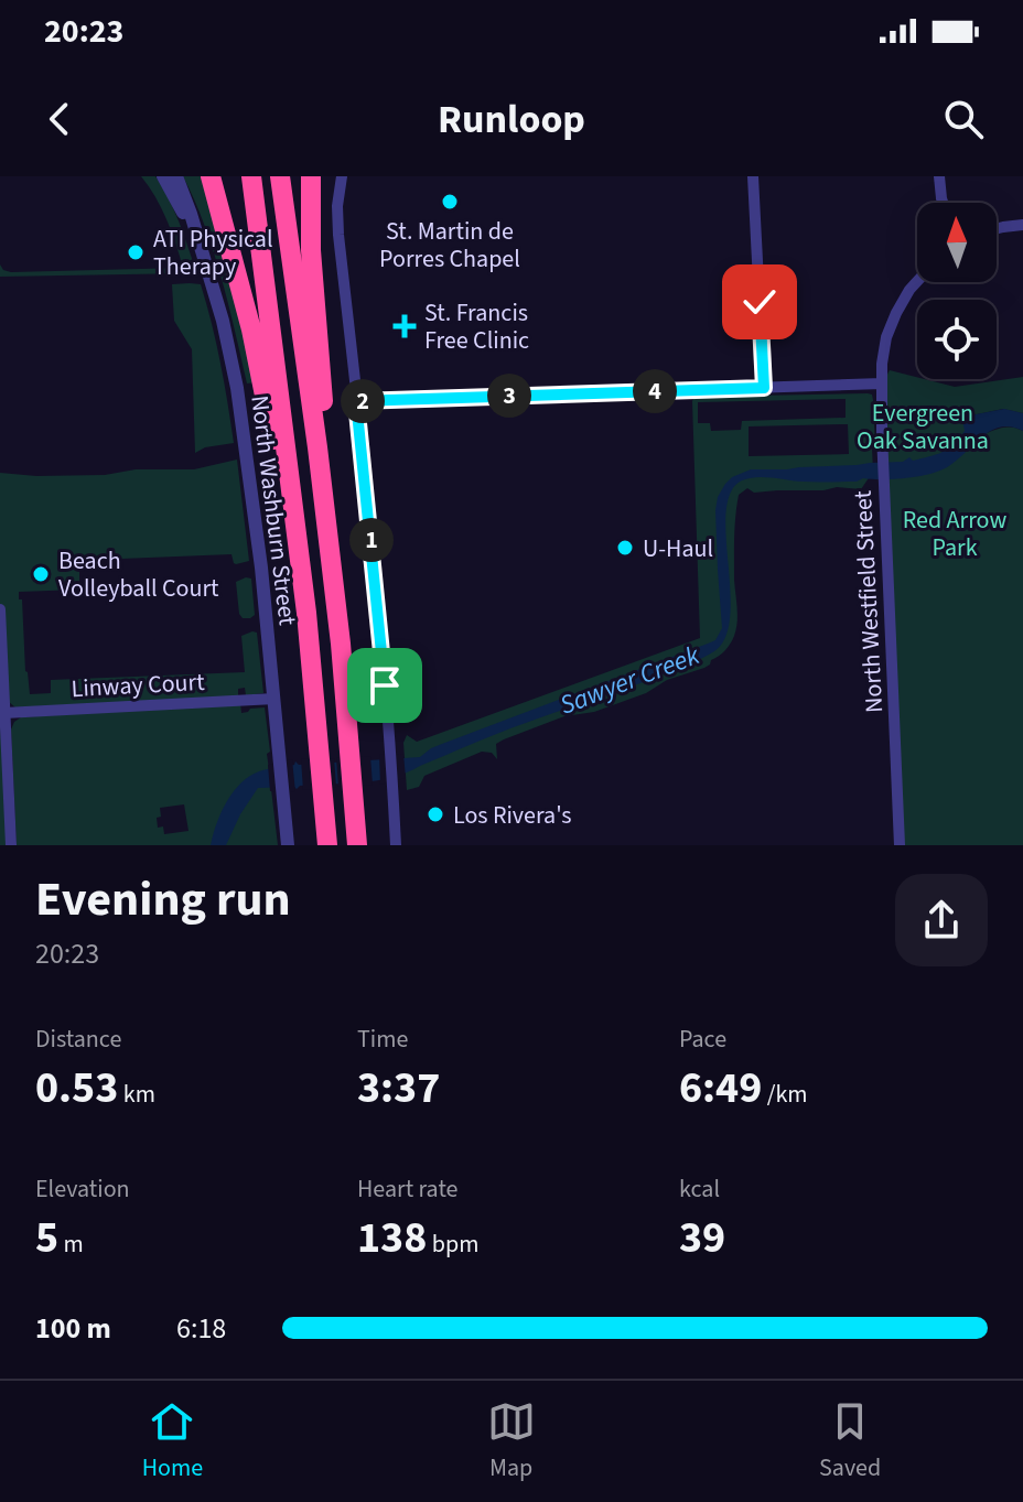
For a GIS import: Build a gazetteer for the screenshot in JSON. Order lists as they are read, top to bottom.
{
  "streets": {
    "street": ["North Washburn Street", "North Westfield Street", "Linway Court"]
  },
  "crossings": [
    ["North Washburn Street", "Linway Court"]
  ],
  "water": ["Sawyer Creek"],
  "parks": ["Evergreen Oak Savanna", "Red Arrow Park"],
  "places": {
    "other": [
      "St. Martin de Porres Chapel",
      "ATI Physical Therapy",
      "U-Haul",
      "Beach Volleyball Court",
      "Los Rivera's"
    ],
    "health": ["St. Francis Free Clinic"]
  },
  "north": "top",
  "page": {
    "status": "20:23",
    "header": "Runloop",
    "pins": [
      "4",
      "3",
      "2",
      "1"
    ],
    "heading": ["Evening run", "20:23"],
    "stats": [
      ["Distance", "0.53 km"],
      ["Time", "3:37"],
      ["Pace", "6:49 /km"],
      ["Elevation", "5 m"],
      ["Heart rate", "138 bpm"],
      ["kcal", "39"]
    ],
    "list": [
      {
        "name": "100 m",
        "note": "6:18"
      }
    ],
    "tabs": ["Home", "Map", "Saved"]
  }
}
